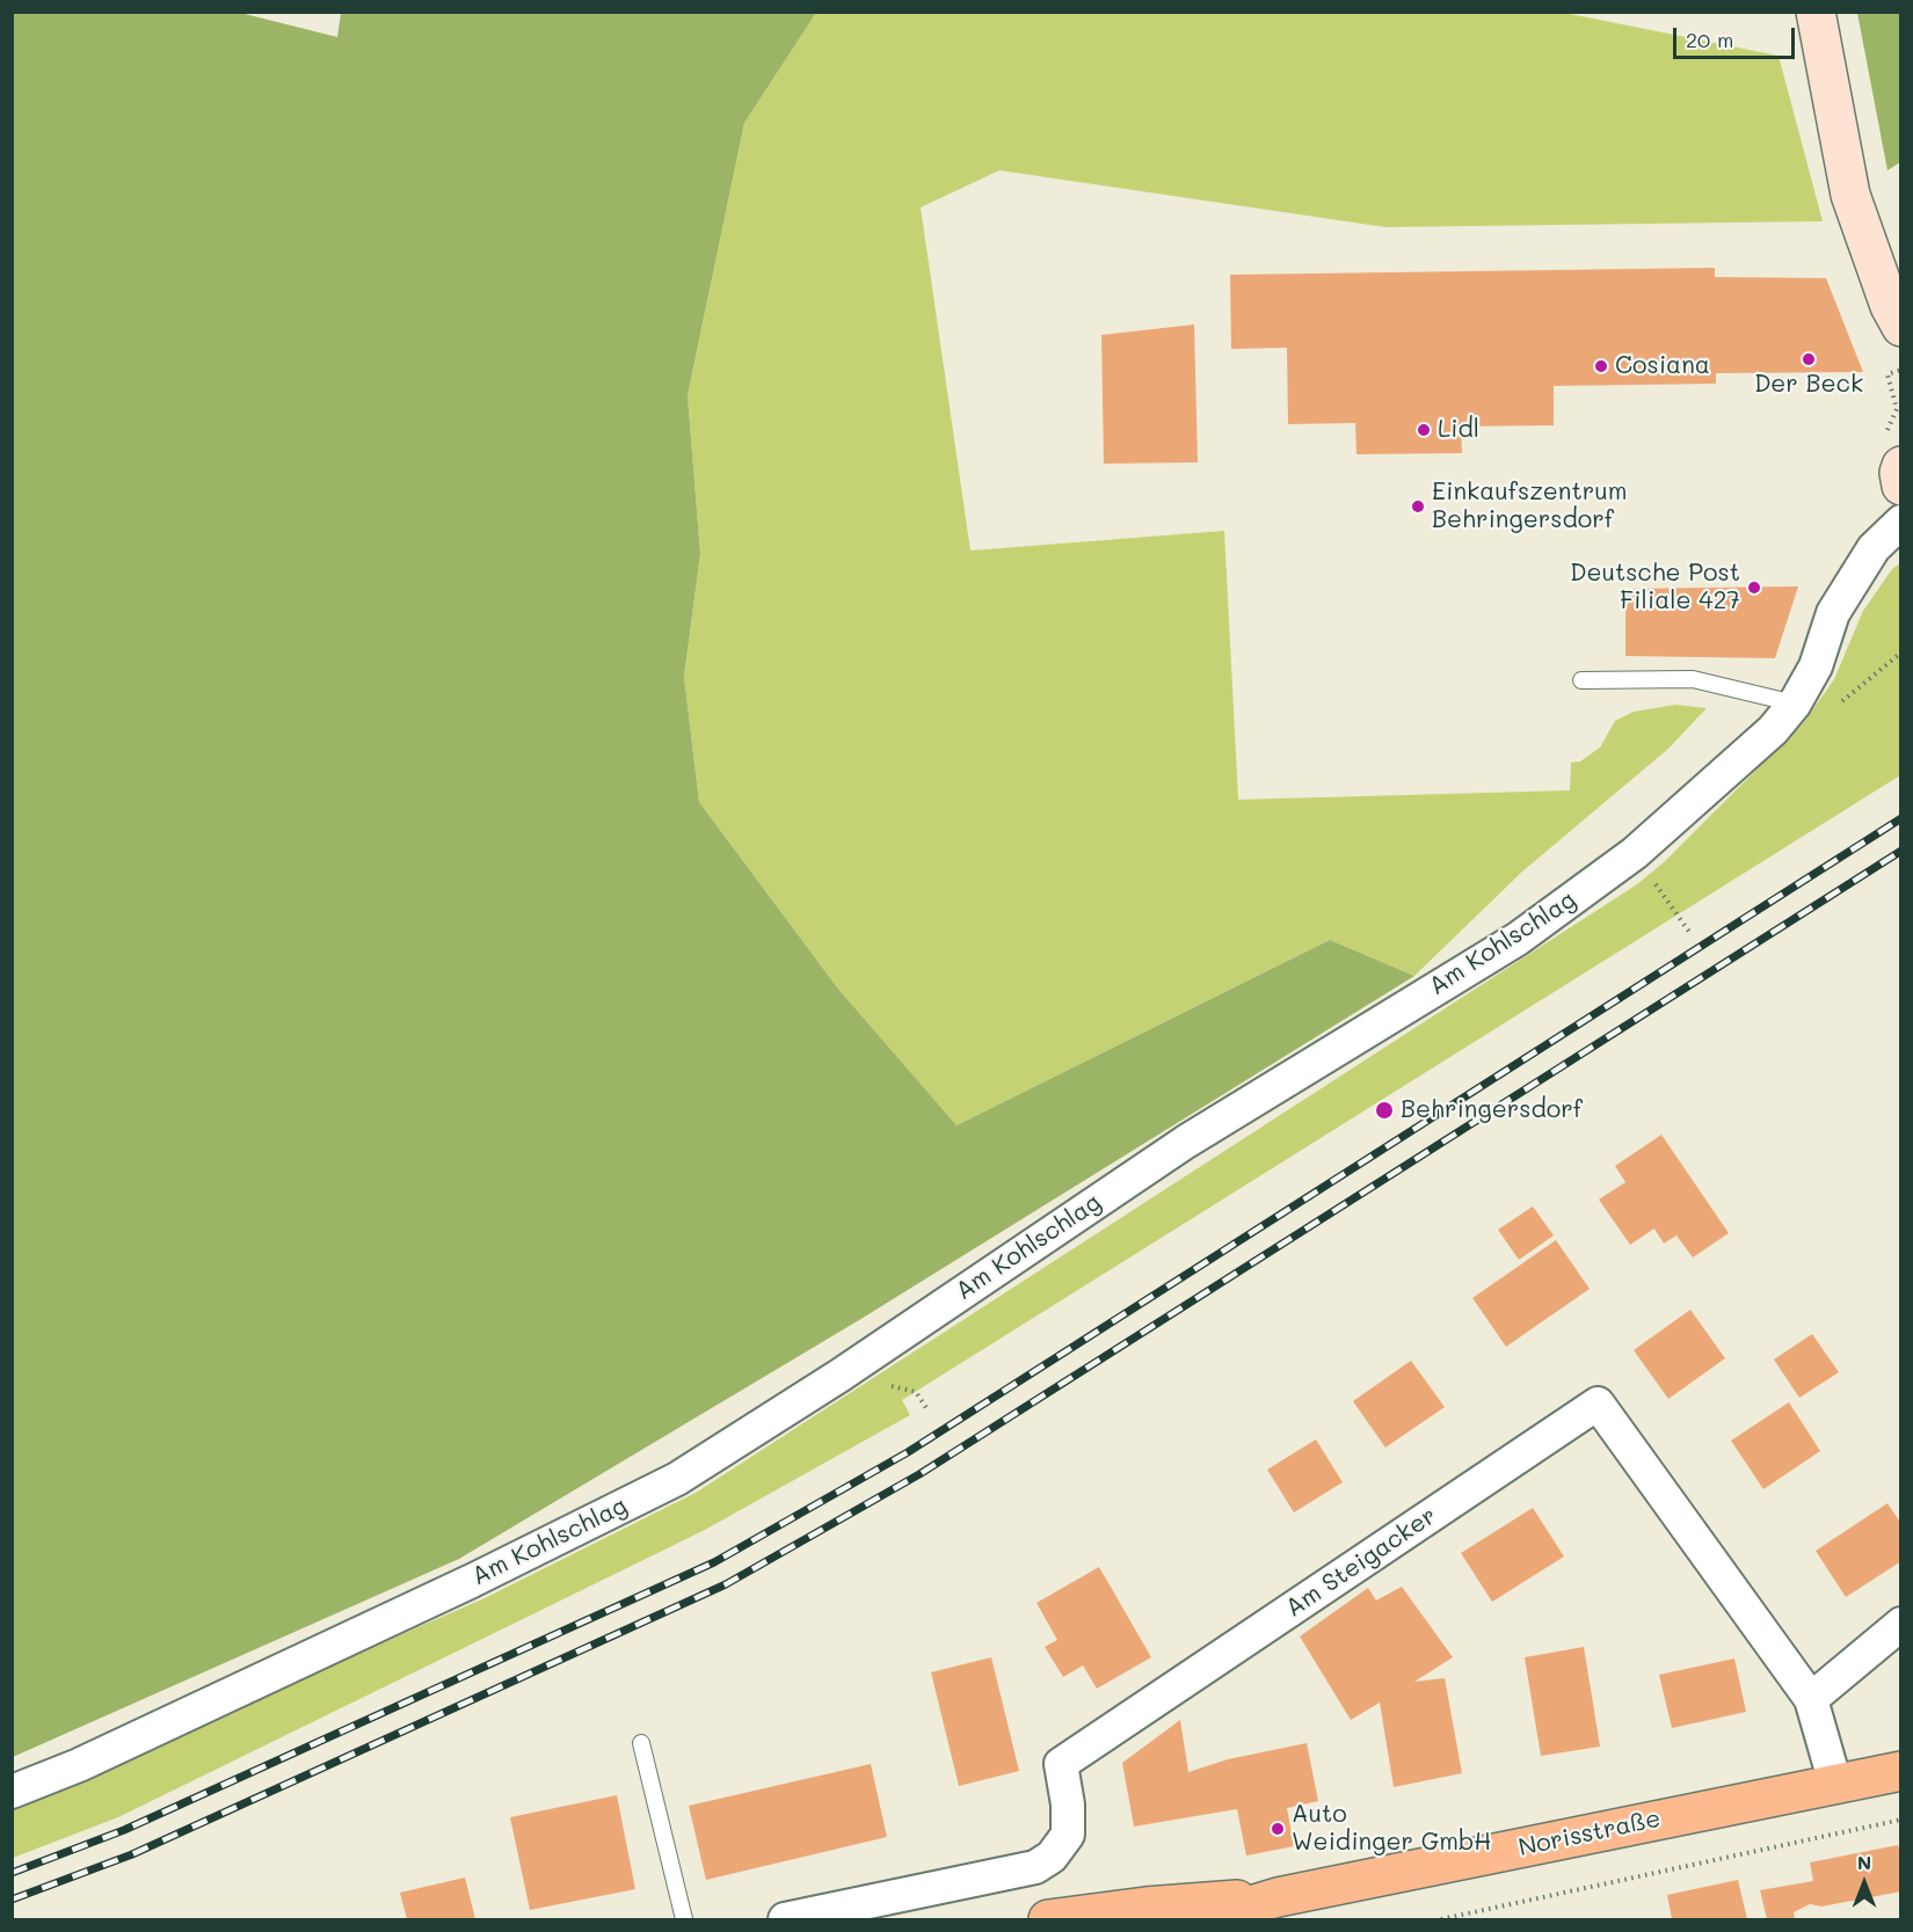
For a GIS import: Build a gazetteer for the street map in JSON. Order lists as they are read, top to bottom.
{
  "streets": {
    "main road": ["Norisstraße"],
    "street": ["Am Kohlschlag", "Am Steigacker"]
  },
  "crossings": [
    ["Am Steigacker", "Norisstraße"]
  ],
  "places": [
    "Der Beck",
    "Cosiana",
    "Lidl",
    "Einkaufszentrum Behringersdorf",
    "Deutsche Post Filiale 427",
    "Behringersdorf",
    "Auto Weidinger GmbH"
  ],
  "scale_bar": "20 m",
  "north": "top"
}
